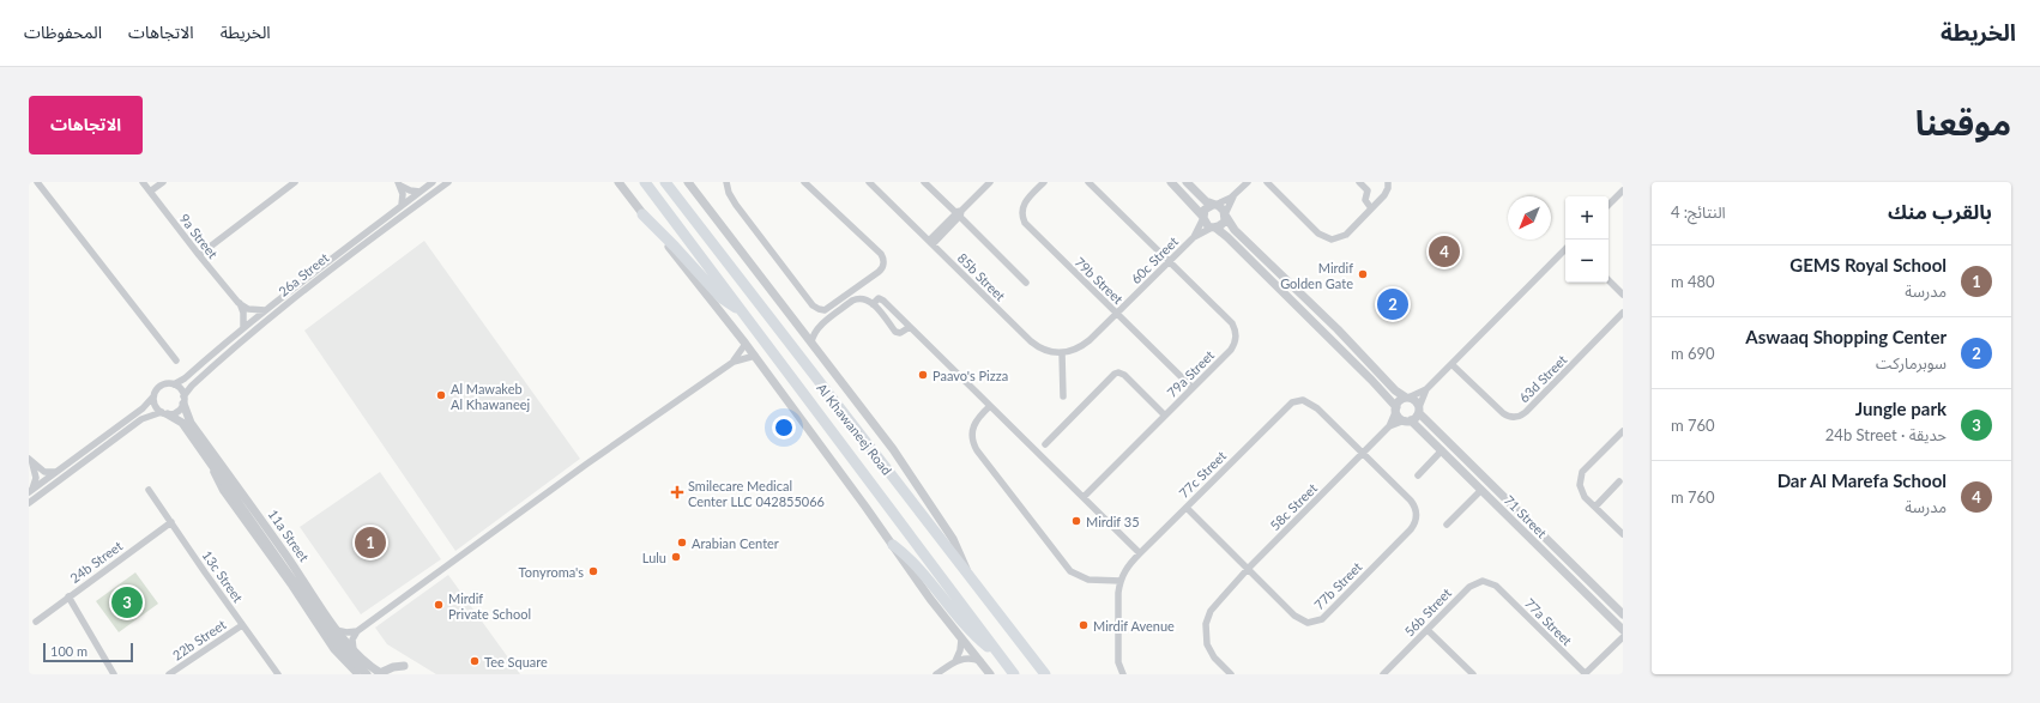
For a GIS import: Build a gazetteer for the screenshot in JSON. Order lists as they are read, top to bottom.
{
  "streets": {
    "highway": ["Al Khawaneej Road"],
    "street": [
      "9a Street",
      "60c Street",
      "26a Street",
      "85b Street",
      "79b Street",
      "79a Street",
      "63d Street",
      "77c Street",
      "58c Street",
      "71 Street",
      "11a Street",
      "24b Street",
      "13c Street",
      "77b Street",
      "56b Street",
      "77a Street",
      "22b Street"
    ]
  },
  "crossings": [
    ["9a Street", "26a Street"],
    ["60c Street", "85b Street"],
    ["60c Street", "79b Street"],
    ["60c Street", "79a Street"],
    ["26a Street", "11a Street"],
    ["79b Street", "79a Street"],
    ["77c Street", "58c Street"],
    ["77c Street", "77b Street"],
    ["58c Street", "71 Street"],
    ["58c Street", "77b Street"],
    ["24b Street", "13c Street"],
    ["13c Street", "22b Street"],
    ["56b Street", "77a Street"]
  ],
  "places": {
    "other": [
      "Mirdif Golden Gate",
      "Paavo's Pizza",
      "Al Mawakeb Al Khawaneej",
      "Mirdif 35",
      "Arabian Center",
      "Lulu",
      "Tonyroma's",
      "Mirdif Private School",
      "Mirdif Avenue",
      "Tee Square"
    ],
    "health": ["Smilecare Medical Center LLC 042855066"]
  },
  "scale_bar": "100 m",
  "north": "bottom left",
  "page": {
    "header": "الخريطة",
    "nav": ["الخريطة", "الاتجاهات", "المحفوظات"],
    "title": "موقعنا",
    "buttons": "الاتجاهات",
    "heading": ["بالقرب منك", "النتائج: 4"],
    "map_buttons": ["+", "−"],
    "pins": [
      "4",
      "2",
      "1",
      "3"
    ],
    "list": [
      {
        "mark": "1",
        "name": "GEMS Royal School",
        "note": "مدرسة",
        "value": "480 m"
      },
      {
        "mark": "2",
        "name": "Aswaaq Shopping Center",
        "note": "سوبرماركت",
        "value": "690 m"
      },
      {
        "mark": "3",
        "name": "Jungle park",
        "note": "حديقة · 24b Street",
        "value": "760 m"
      },
      {
        "mark": "4",
        "name": "Dar Al Marefa School",
        "note": "مدرسة",
        "value": "760 m"
      }
    ],
    "scale": "100 m"
  }
}
